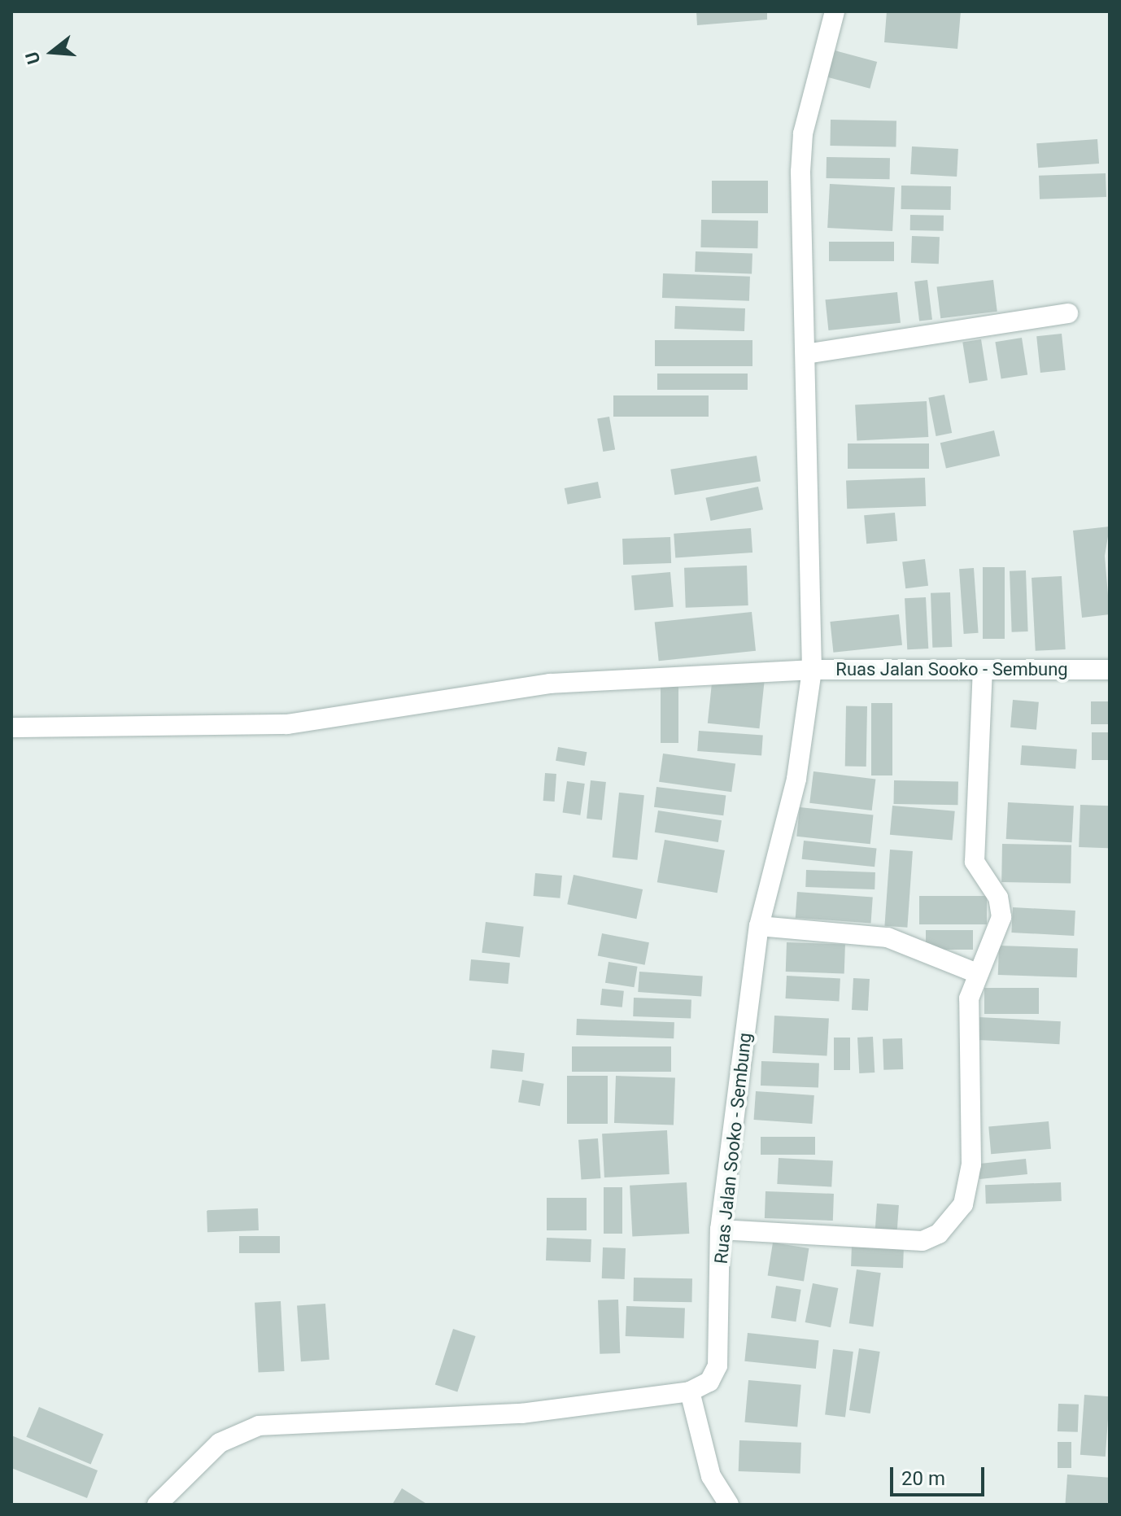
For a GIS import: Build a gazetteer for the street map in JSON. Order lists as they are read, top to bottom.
{
  "streets": {
    "street": ["Ruas Jalan Sooko - Sembung"]
  },
  "scale_bar": "20 m",
  "north": "left"
}
